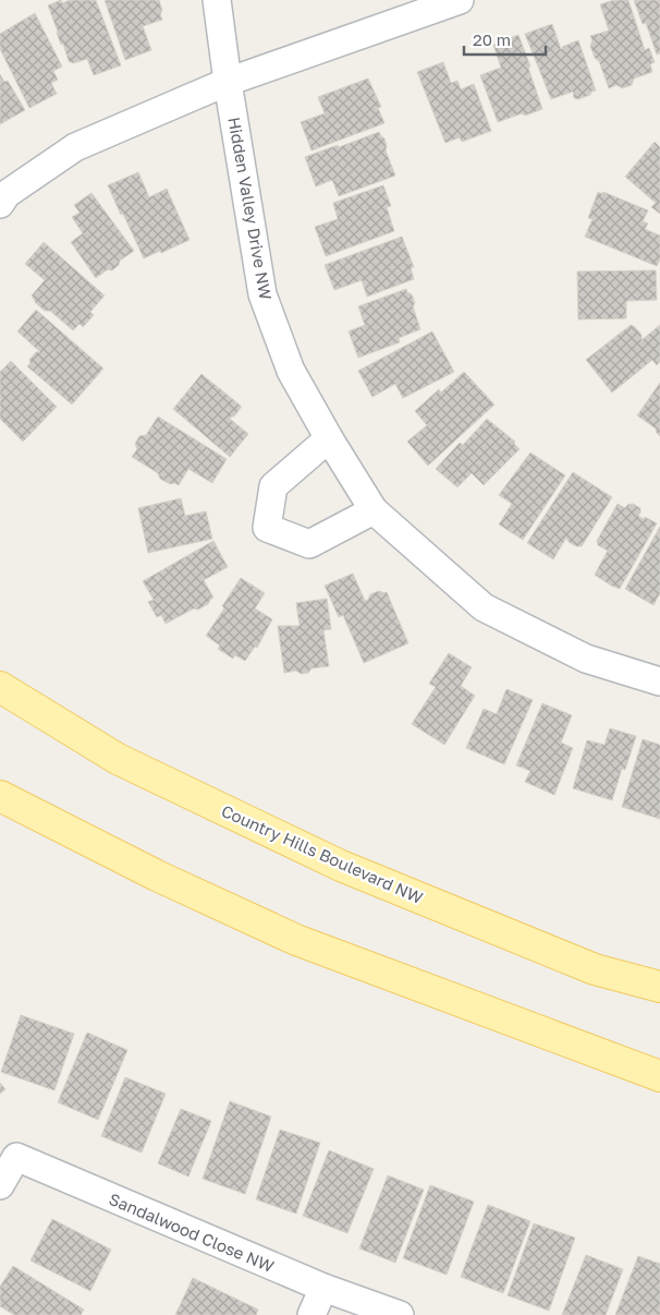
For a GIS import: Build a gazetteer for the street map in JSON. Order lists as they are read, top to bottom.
{
  "streets": {
    "main road": ["Country Hills Boulevard NW"],
    "street": ["Hidden Valley Drive NW", "Sandalwood Close NW"]
  },
  "scale_bar": "20 m"
}
